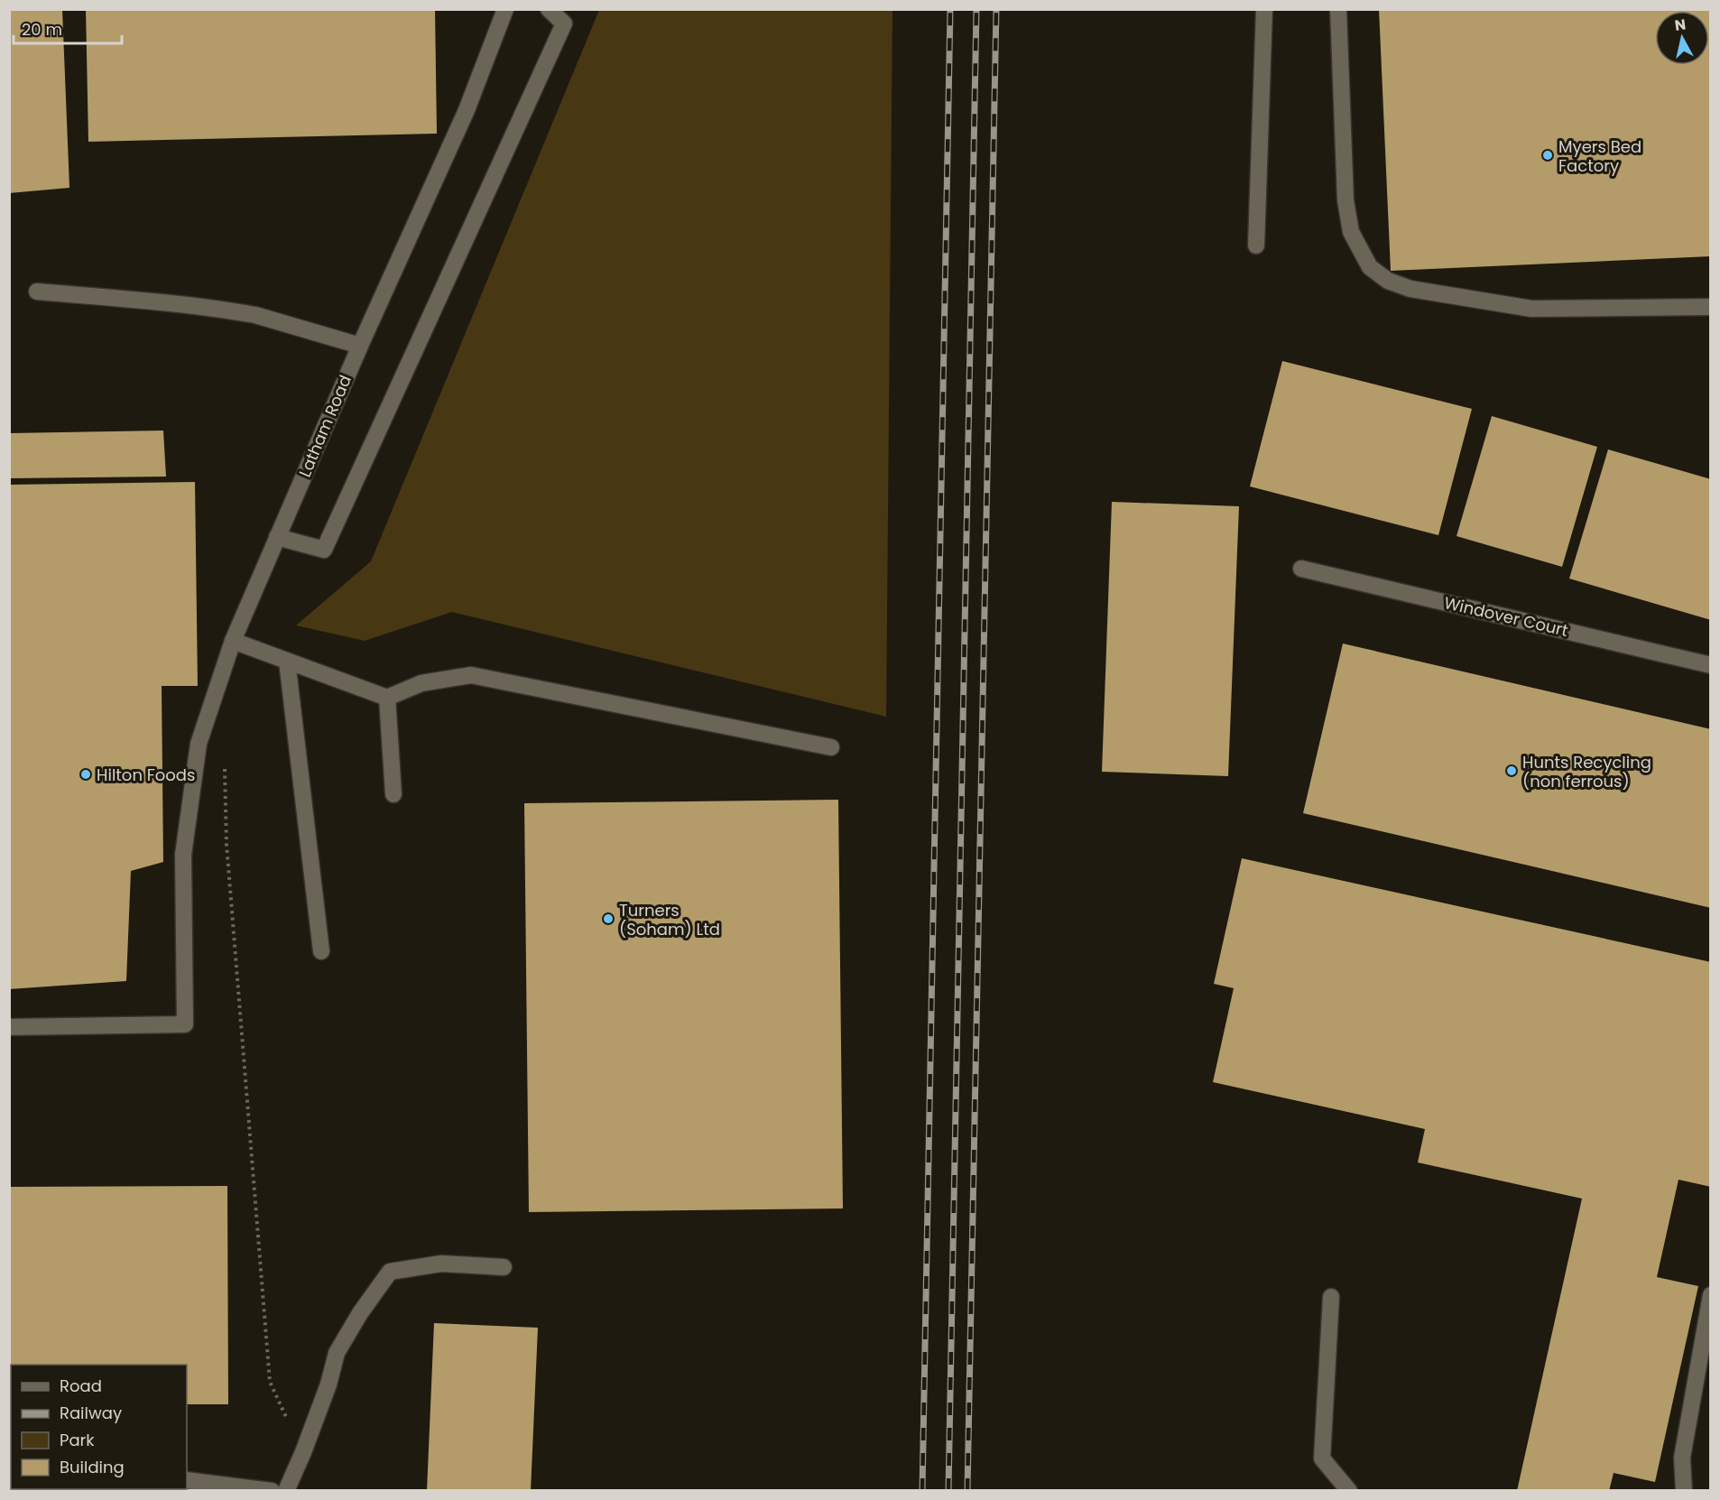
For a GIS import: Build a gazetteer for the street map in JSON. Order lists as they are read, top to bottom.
{
  "streets": {
    "street": ["Latham Road", "Windover Court"]
  },
  "places": [
    "Myers Bed Factory",
    "Hunts Recycling (non ferrous)",
    "Hilton Foods",
    "Turners (Soham) Ltd"
  ],
  "legend": [
    "Road",
    "Railway",
    "Park",
    "Building"
  ],
  "scale_bar": "20 m",
  "north": "top"
}
